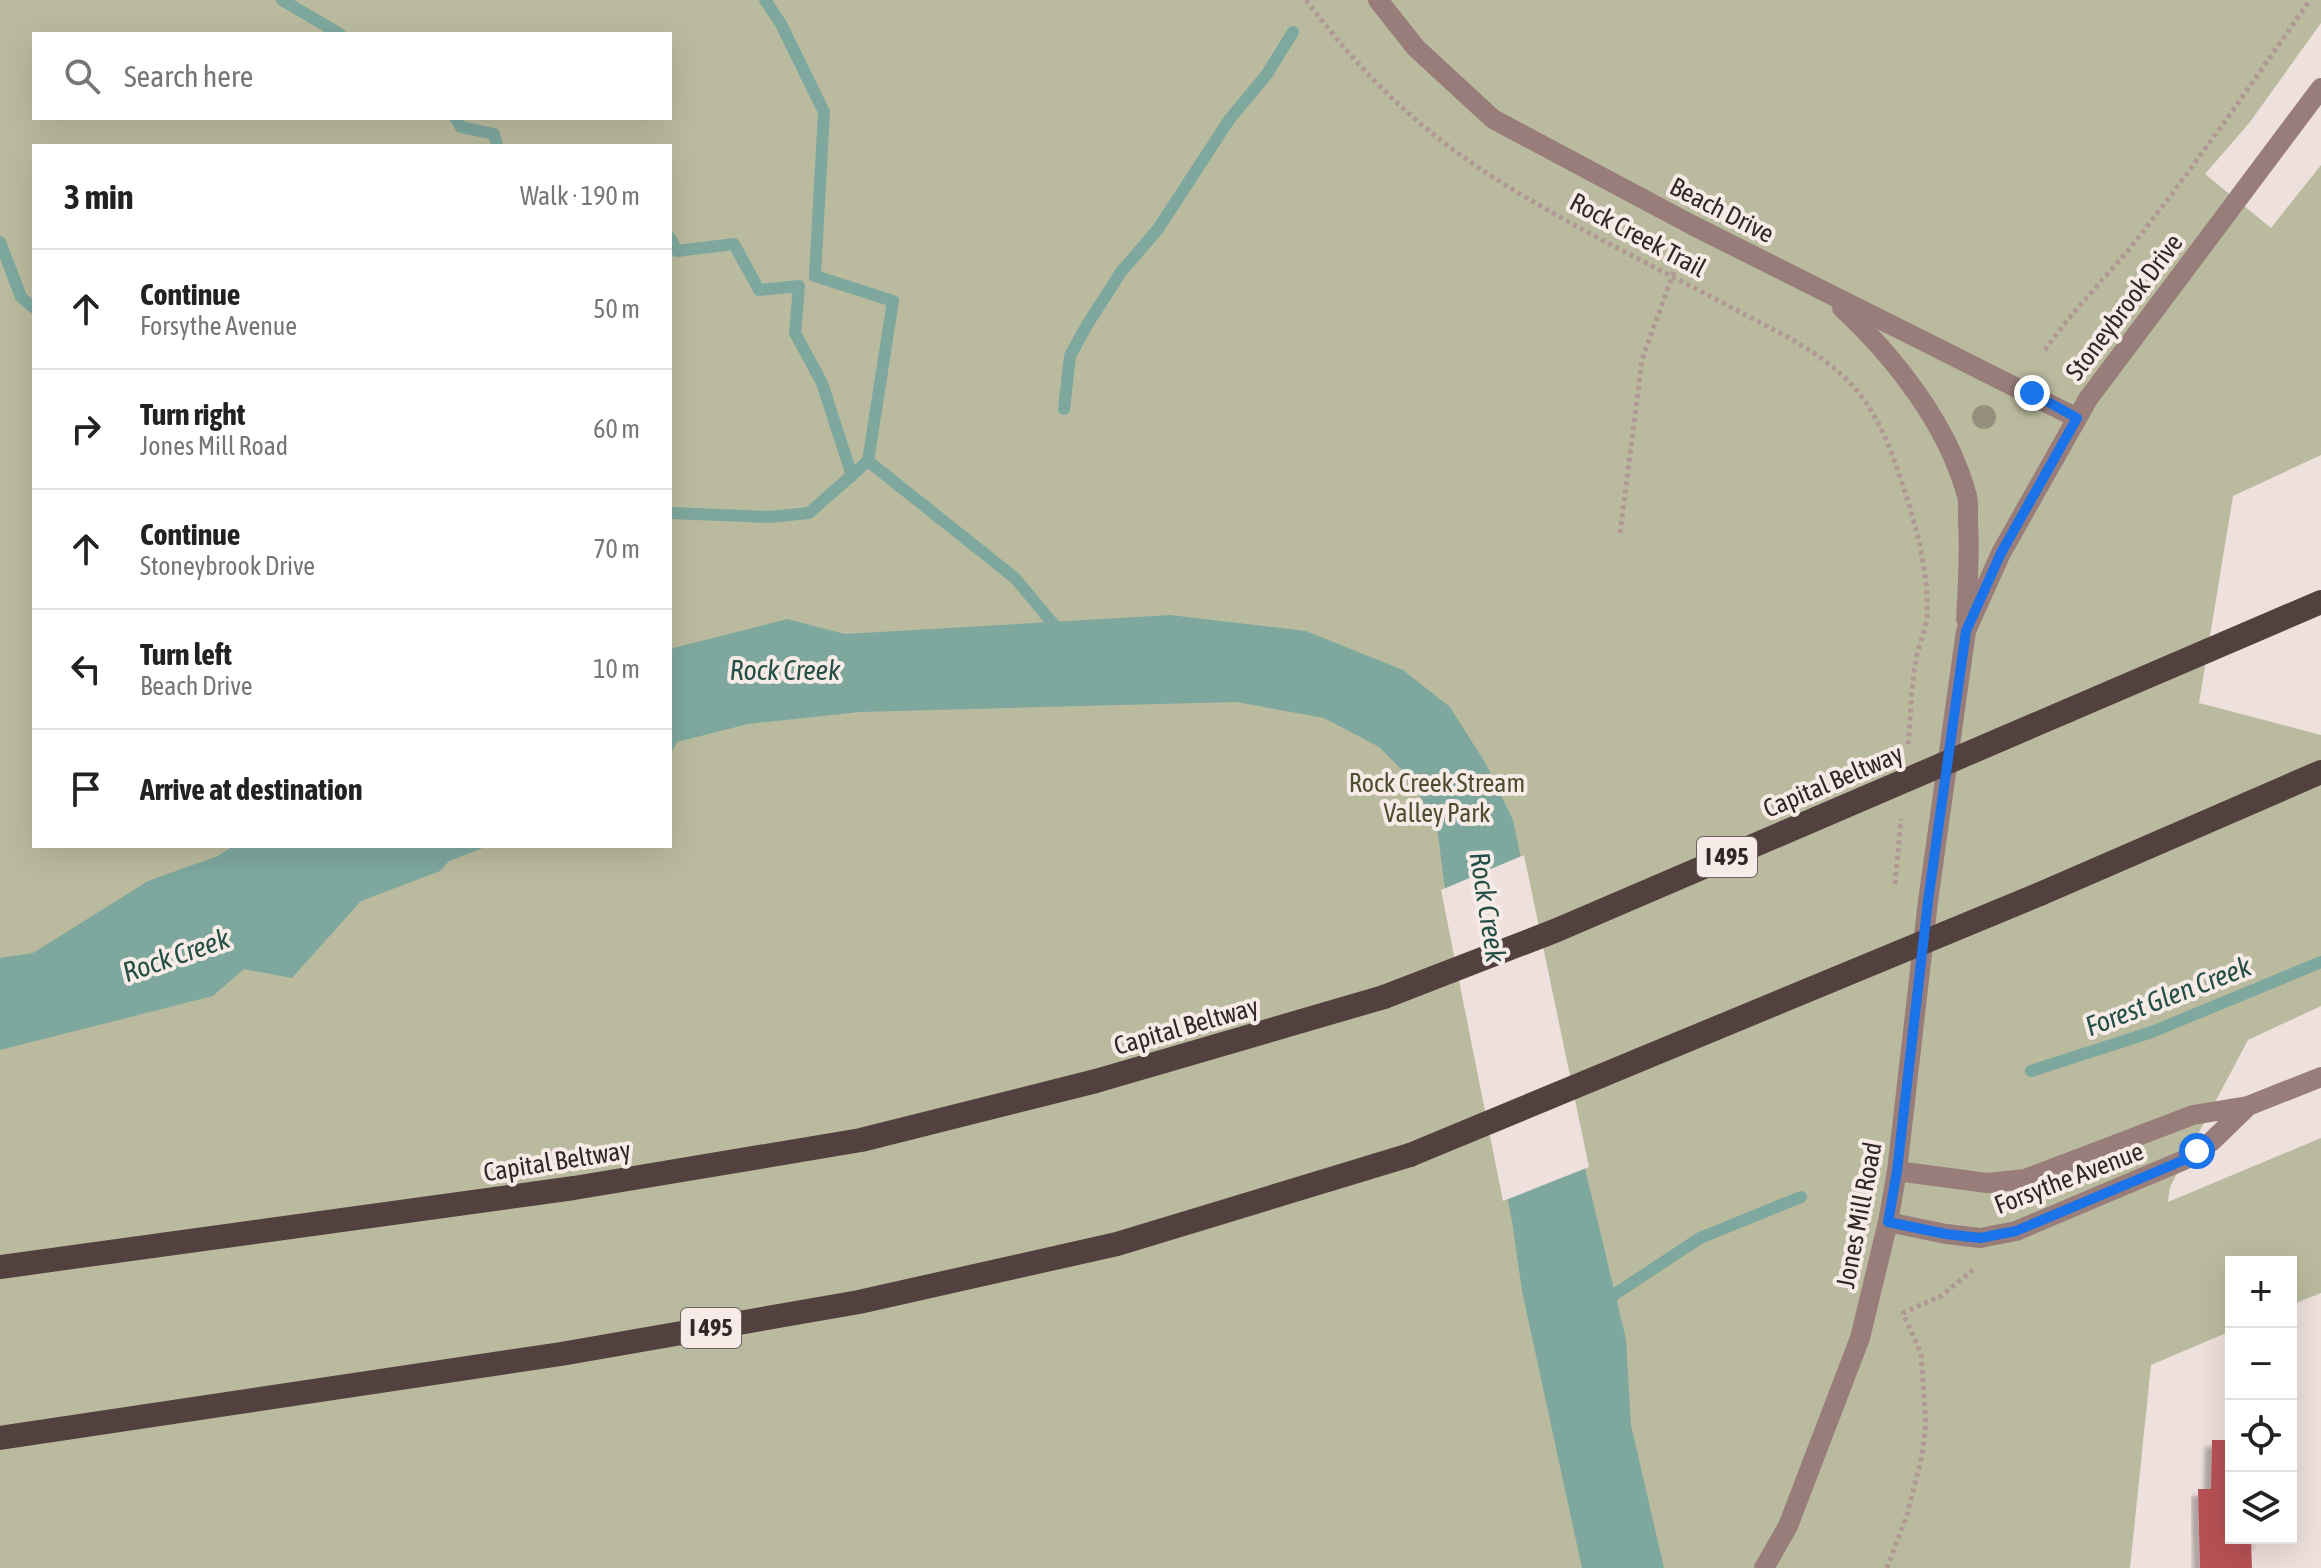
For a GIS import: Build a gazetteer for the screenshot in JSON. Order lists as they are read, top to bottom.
{
  "streets": {
    "highway": ["Capital Beltway", "I 495"],
    "street": [
      "Beach Drive",
      "Stoneybrook Drive",
      "Forsythe Avenue",
      "Jones Mill Road"
    ],
    "path": ["Rock Creek Trail"]
  },
  "crossings": [
    ["Beach Drive", "Stoneybrook Drive"],
    ["Stoneybrook Drive", "Jones Mill Road"],
    ["Forsythe Avenue", "Jones Mill Road"]
  ],
  "water": ["Rock Creek", "Forest Glen Creek"],
  "parks": ["Rock Creek Stream Valley Park"],
  "page": {
    "search": "Search here",
    "heading": ["3 min", "Walk · 190 m"],
    "list": [
      ["Continue", "Forsythe Avenue", "50 m"],
      ["Turn right", "Jones Mill Road", "60 m"],
      ["Continue", "Stoneybrook Drive", "70 m"],
      ["Turn left", "Beach Drive", "10 m"],
      "Arrive at destination"
    ],
    "map_buttons": ["+", "−"]
  }
}
